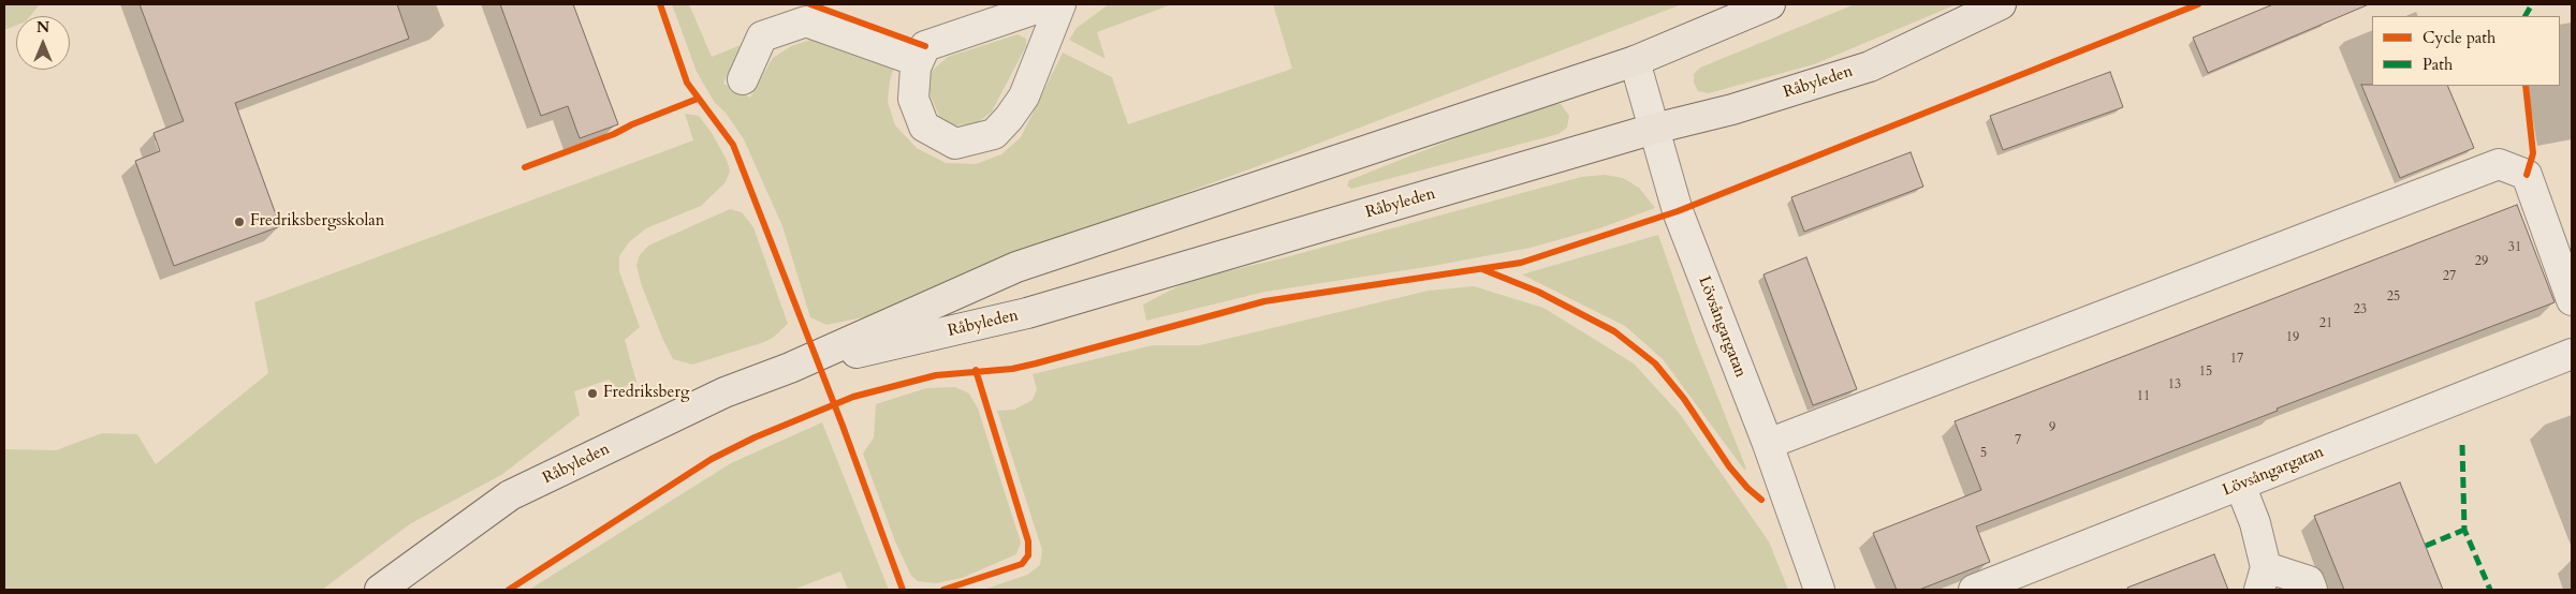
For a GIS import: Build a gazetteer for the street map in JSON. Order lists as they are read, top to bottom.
{
  "streets": {
    "main road": ["Råbyleden"],
    "street": ["Lövsångargatan"]
  },
  "crossings": [
    ["Råbyleden", "Lövsångargatan"]
  ],
  "places": ["Fredriksbergsskolan", "Fredriksberg"],
  "house_numbers": [
    "31",
    "29",
    "27",
    "25",
    "23",
    "21",
    "19",
    "17",
    "15",
    "13",
    "11",
    "9",
    "7",
    "5"
  ],
  "legend": ["Cycle path", "Path"],
  "north": "top"
}
